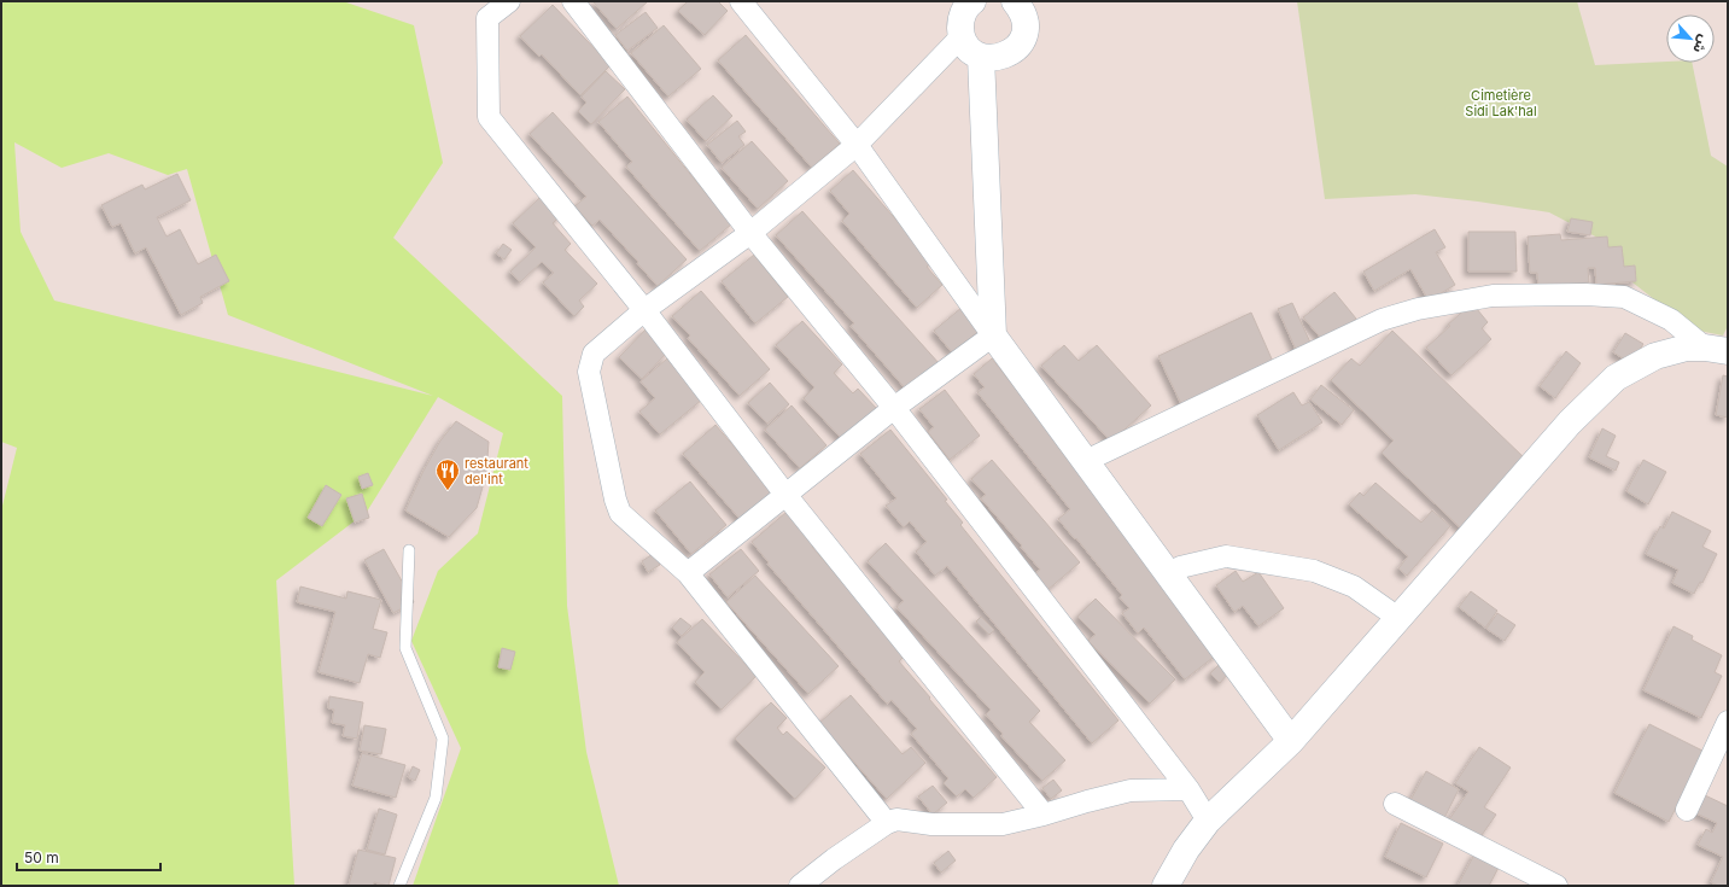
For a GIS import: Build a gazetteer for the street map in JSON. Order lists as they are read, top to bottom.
{
  "parks": ["Cimetière Sidi Lak'hal"],
  "places": {
    "restaurant": ["restaurant del'int"]
  },
  "scale_bar": "50 m",
  "north": "bottom right"
}
